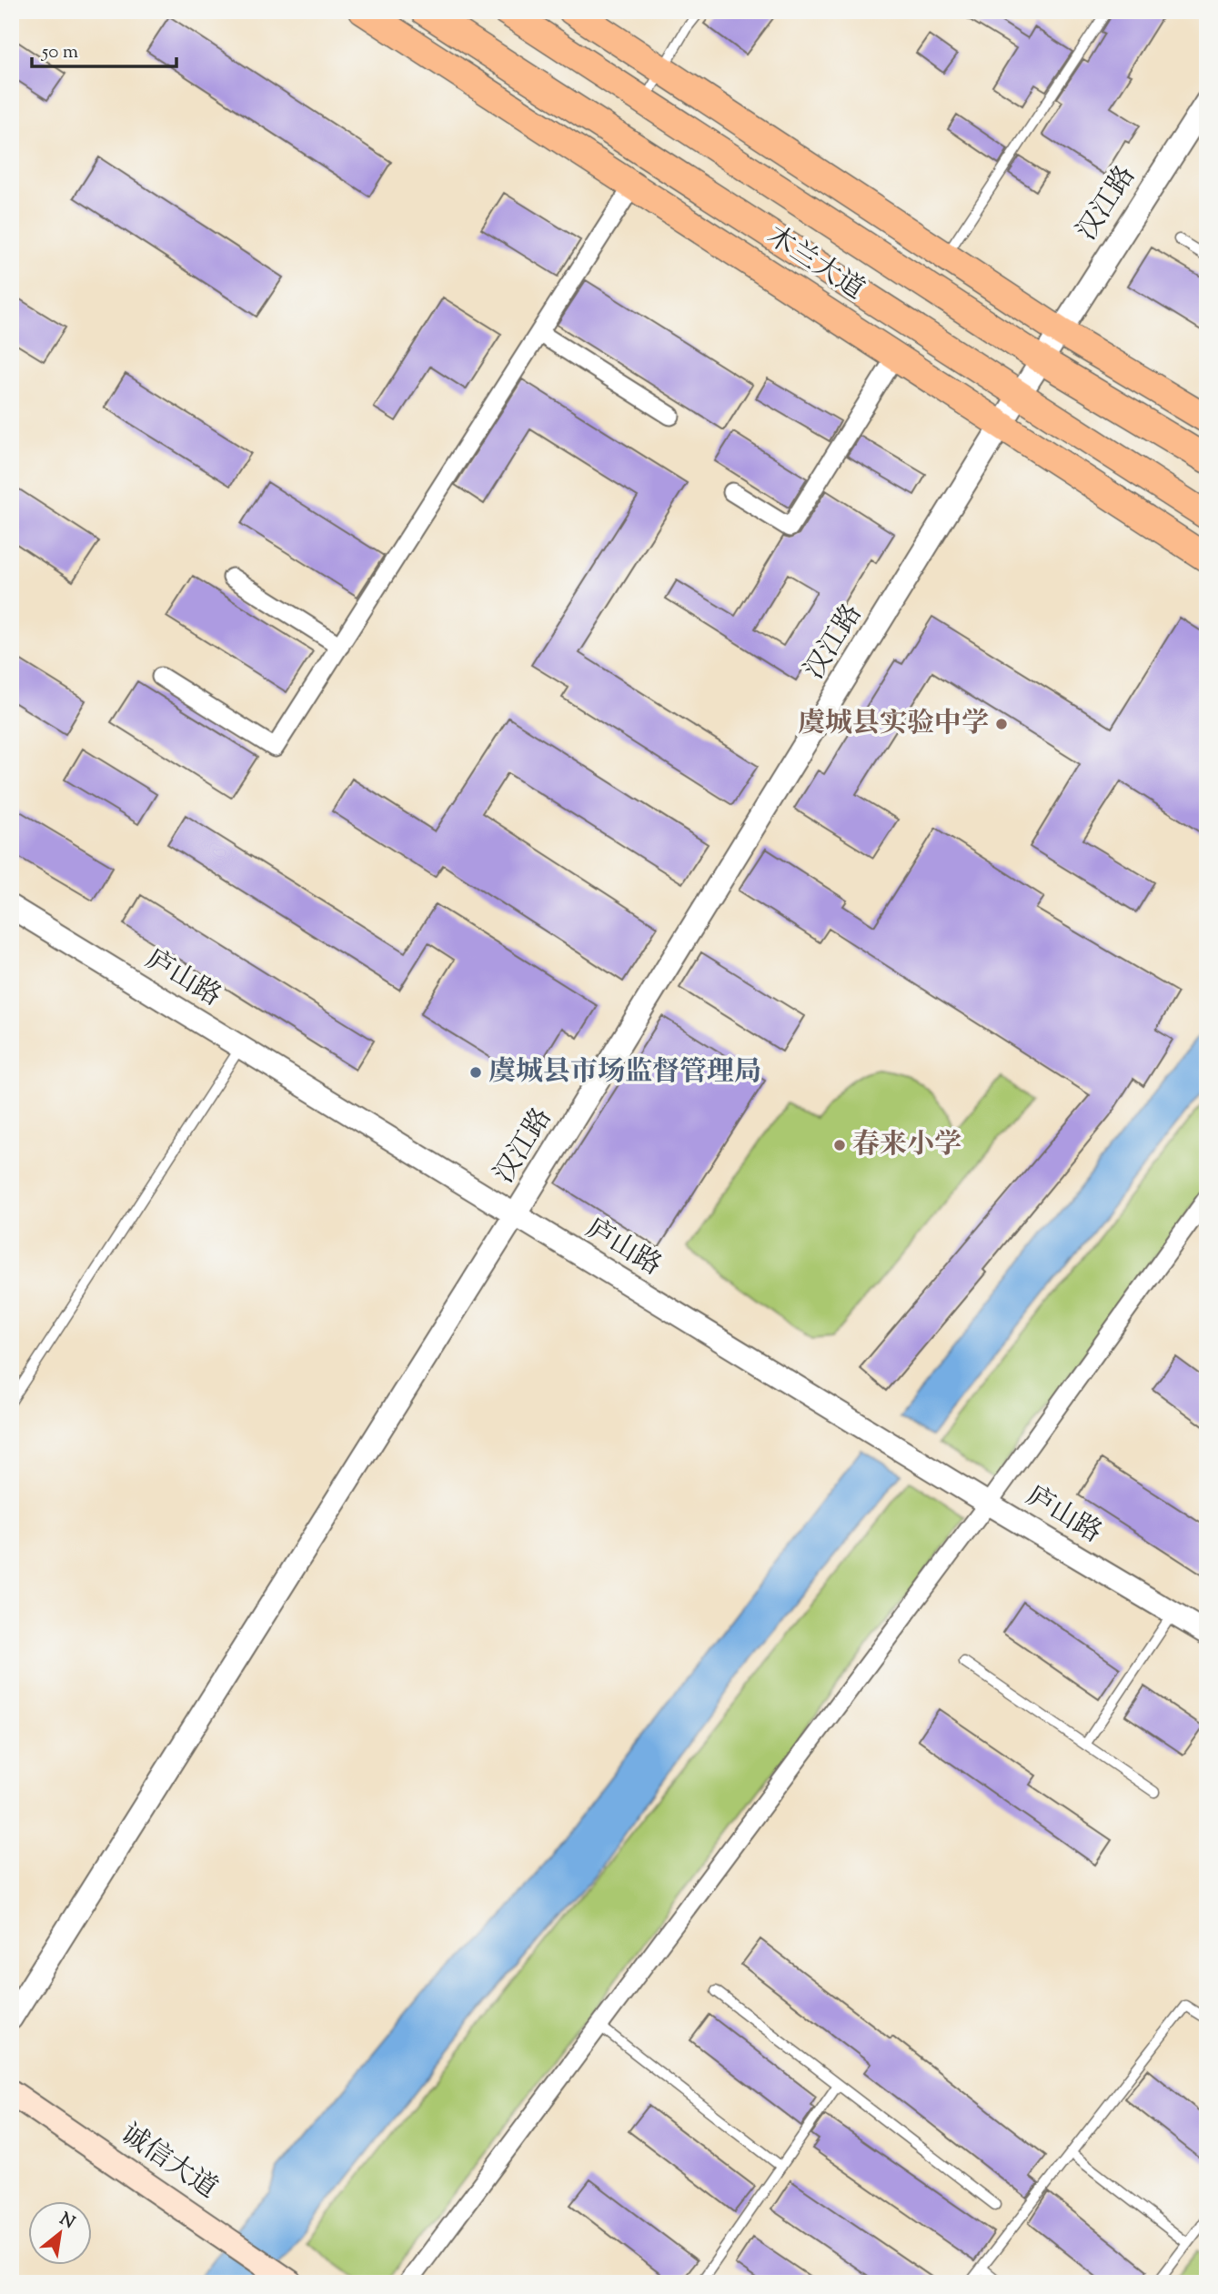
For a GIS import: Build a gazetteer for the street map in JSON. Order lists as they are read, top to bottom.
{
  "streets": {
    "main road": ["木兰大道", "诚信大道"],
    "street": ["汉江路", "庐山路"]
  },
  "crossings": [
    ["汉江路", "木兰大道"],
    ["汉江路", "庐山路"]
  ],
  "places": ["虞城县实验中学", "虞城县市场监督管理局", "春来小学"],
  "scale_bar": "50 m",
  "north": "top right"
}
